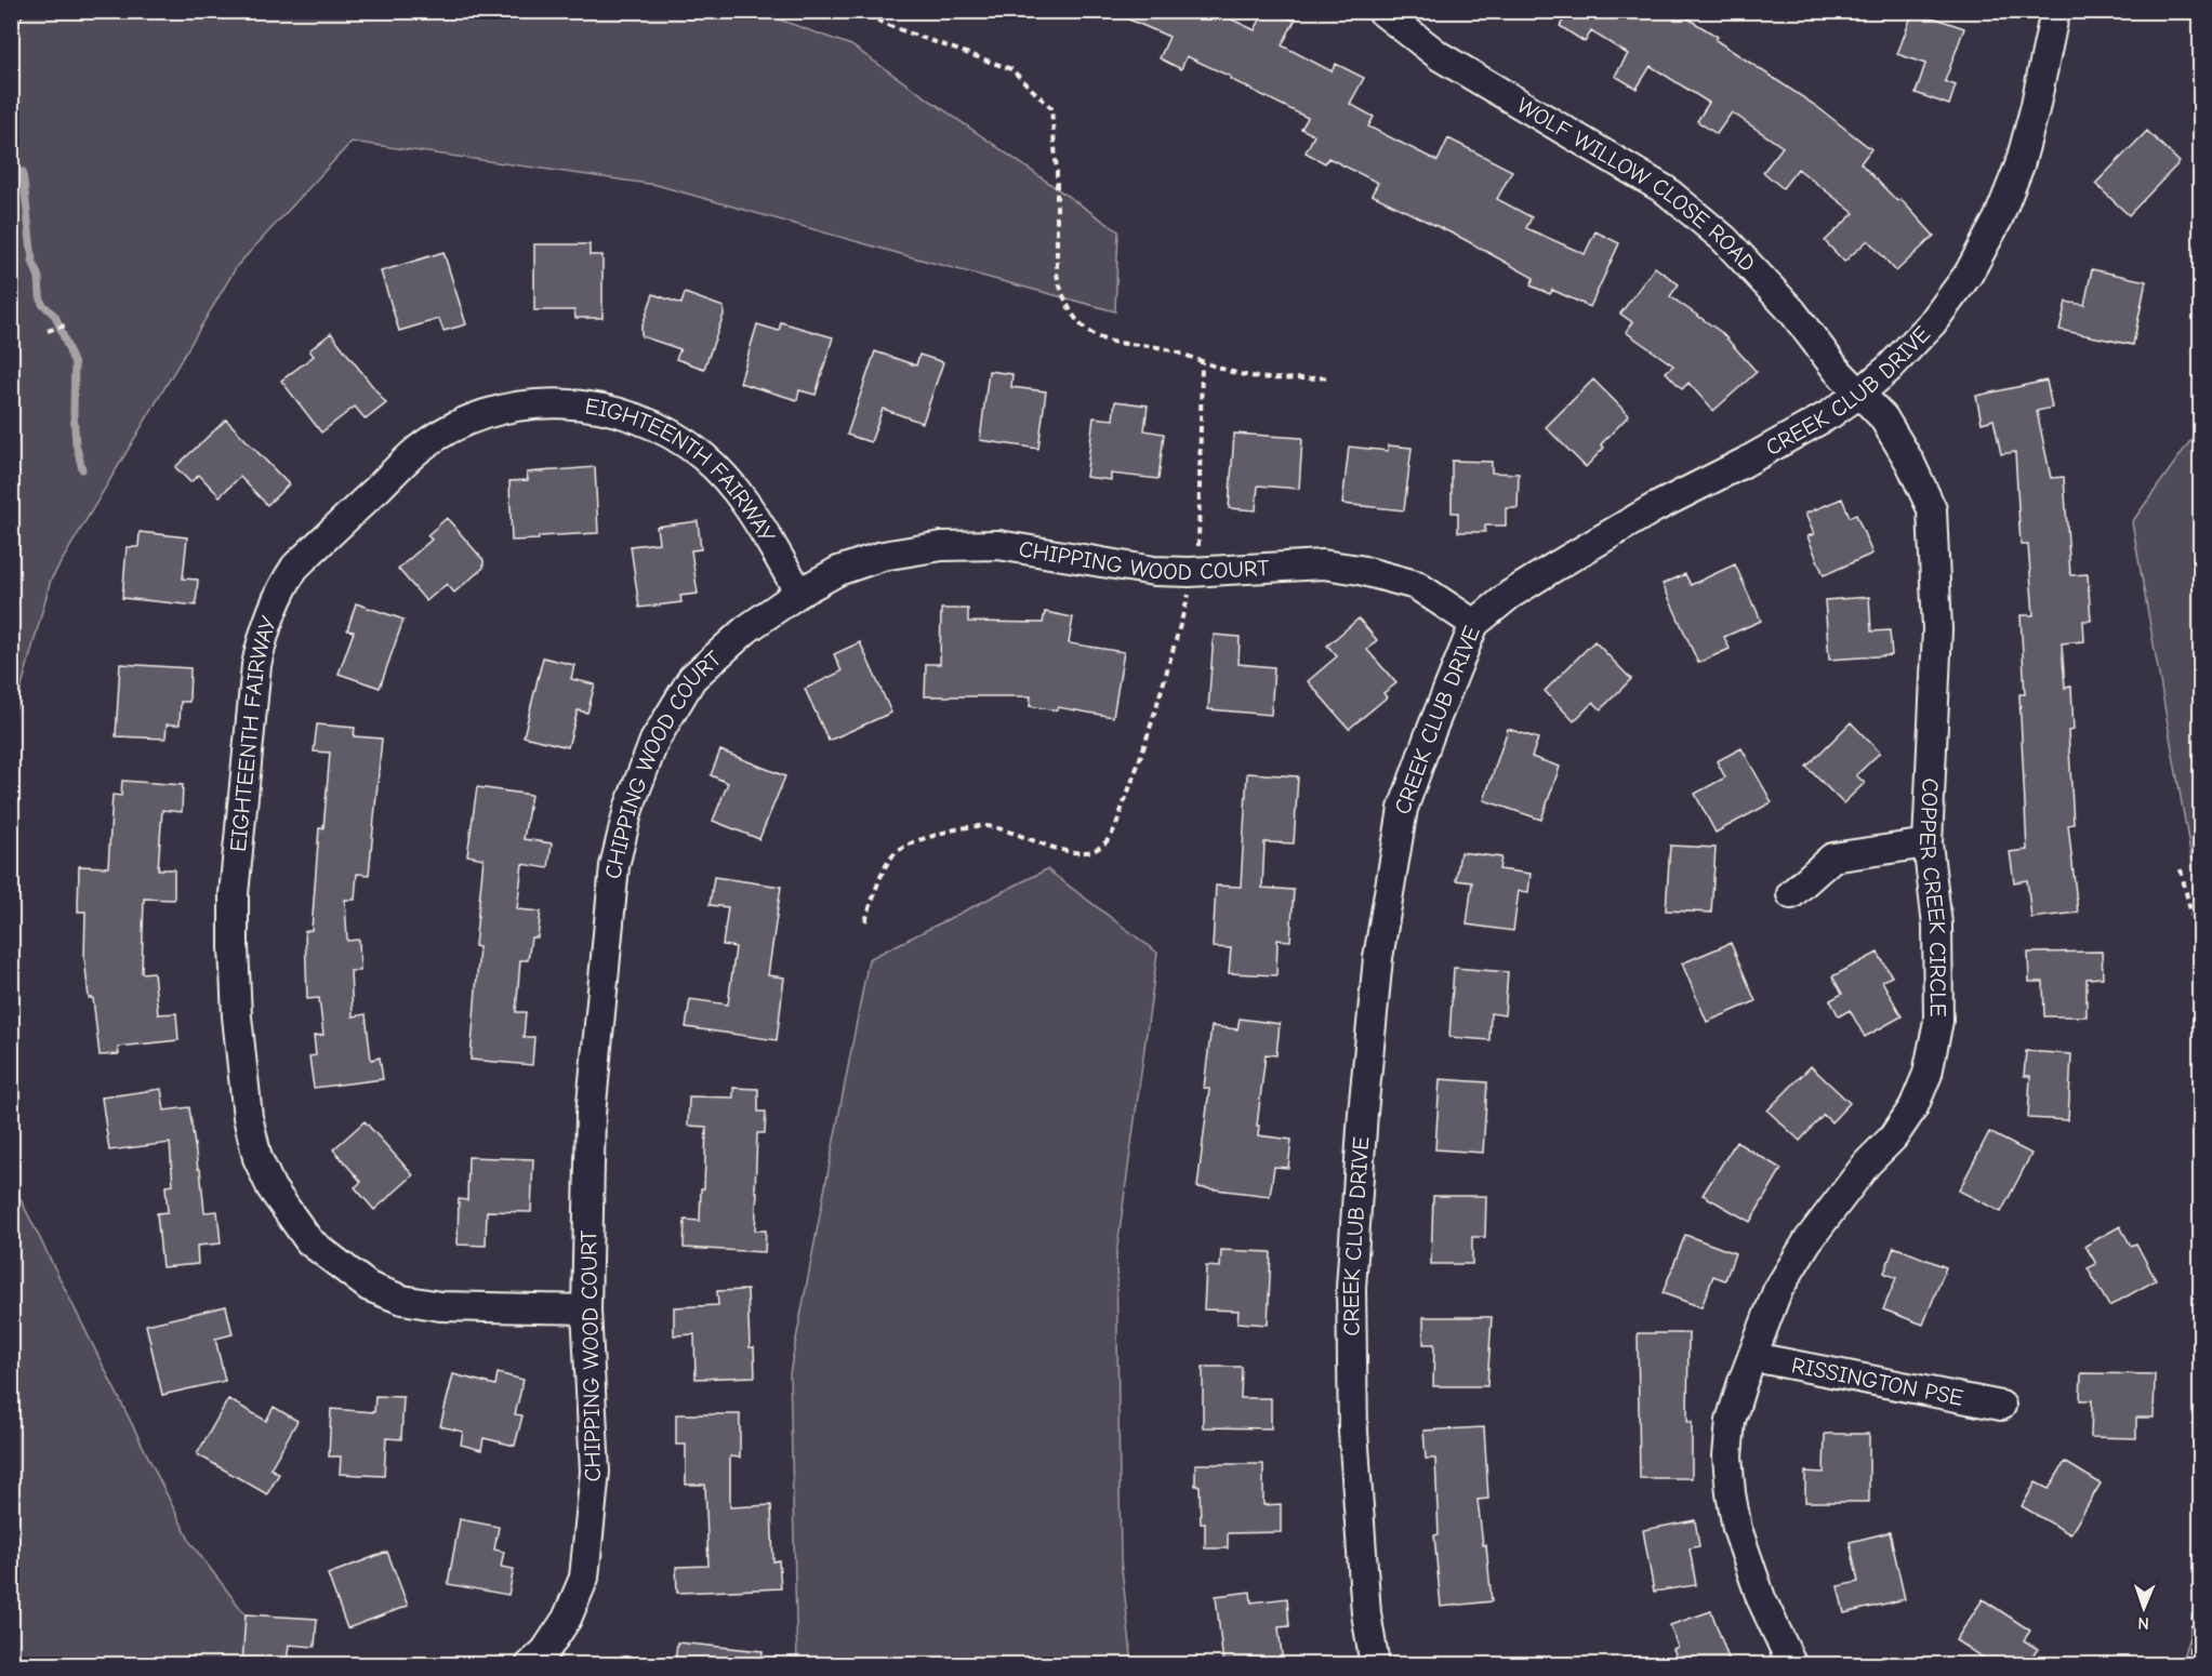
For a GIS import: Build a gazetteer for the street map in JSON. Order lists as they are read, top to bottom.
{
  "streets": {
    "street": [
      "WOLF WILLOW CLOSE ROAD",
      "CREEK CLUB DRIVE",
      "EIGHTEENTH FAIRWAY",
      "CHIPPING WOOD COURT",
      "COPPER CREEK CIRCLE",
      "RISSINGTON PSE"
    ]
  },
  "crossings": [
    ["WOLF WILLOW CLOSE ROAD", "CREEK CLUB DRIVE"],
    ["WOLF WILLOW CLOSE ROAD", "COPPER CREEK CIRCLE"],
    ["CREEK CLUB DRIVE", "CHIPPING WOOD COURT"],
    ["CREEK CLUB DRIVE", "COPPER CREEK CIRCLE"],
    ["EIGHTEENTH FAIRWAY", "CHIPPING WOOD COURT"],
    ["COPPER CREEK CIRCLE", "RISSINGTON PSE"]
  ],
  "north": "bottom"
}
